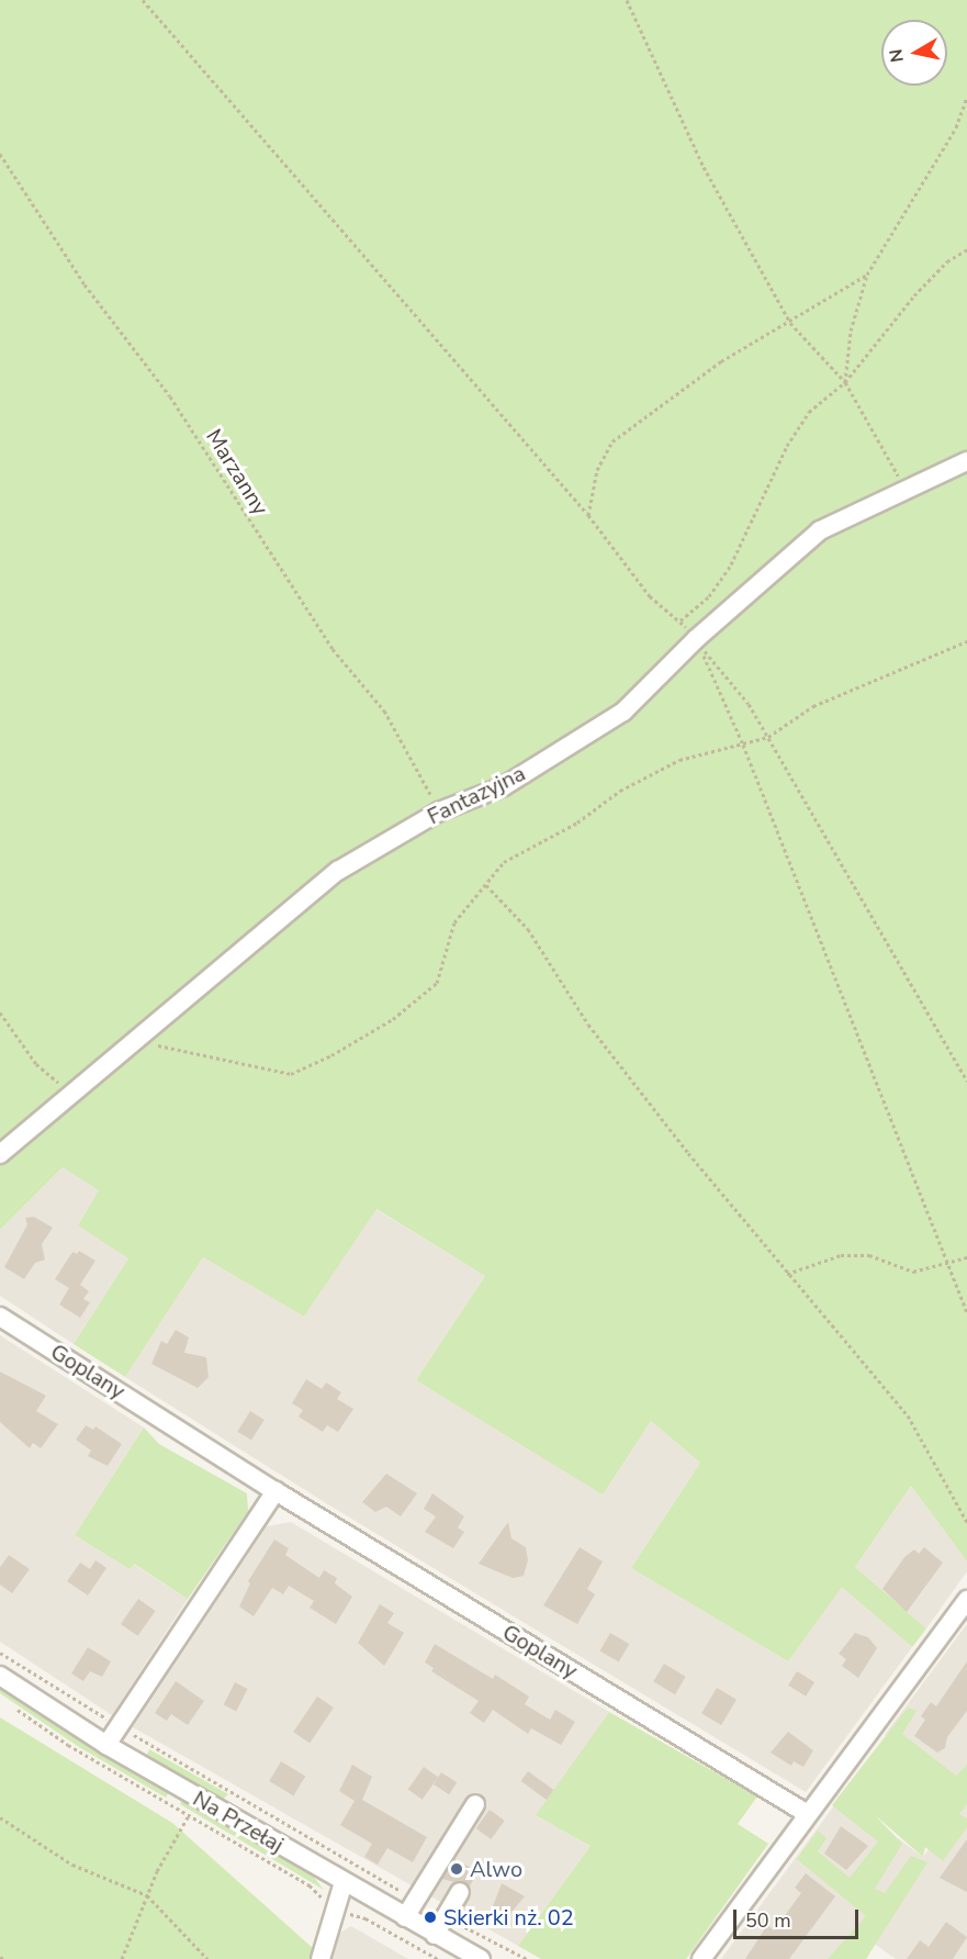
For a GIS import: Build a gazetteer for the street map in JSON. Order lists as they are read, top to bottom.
{
  "streets": {
    "street": ["Fantazyjna", "Goplany", "Na Przełaj"],
    "path": ["Marzanny"]
  },
  "crossings": [
    ["Marzanny", "Fantazyjna"]
  ],
  "places": ["Alwo", "Skierki nż. 02"],
  "scale_bar": "50 m",
  "north": "left"
}
